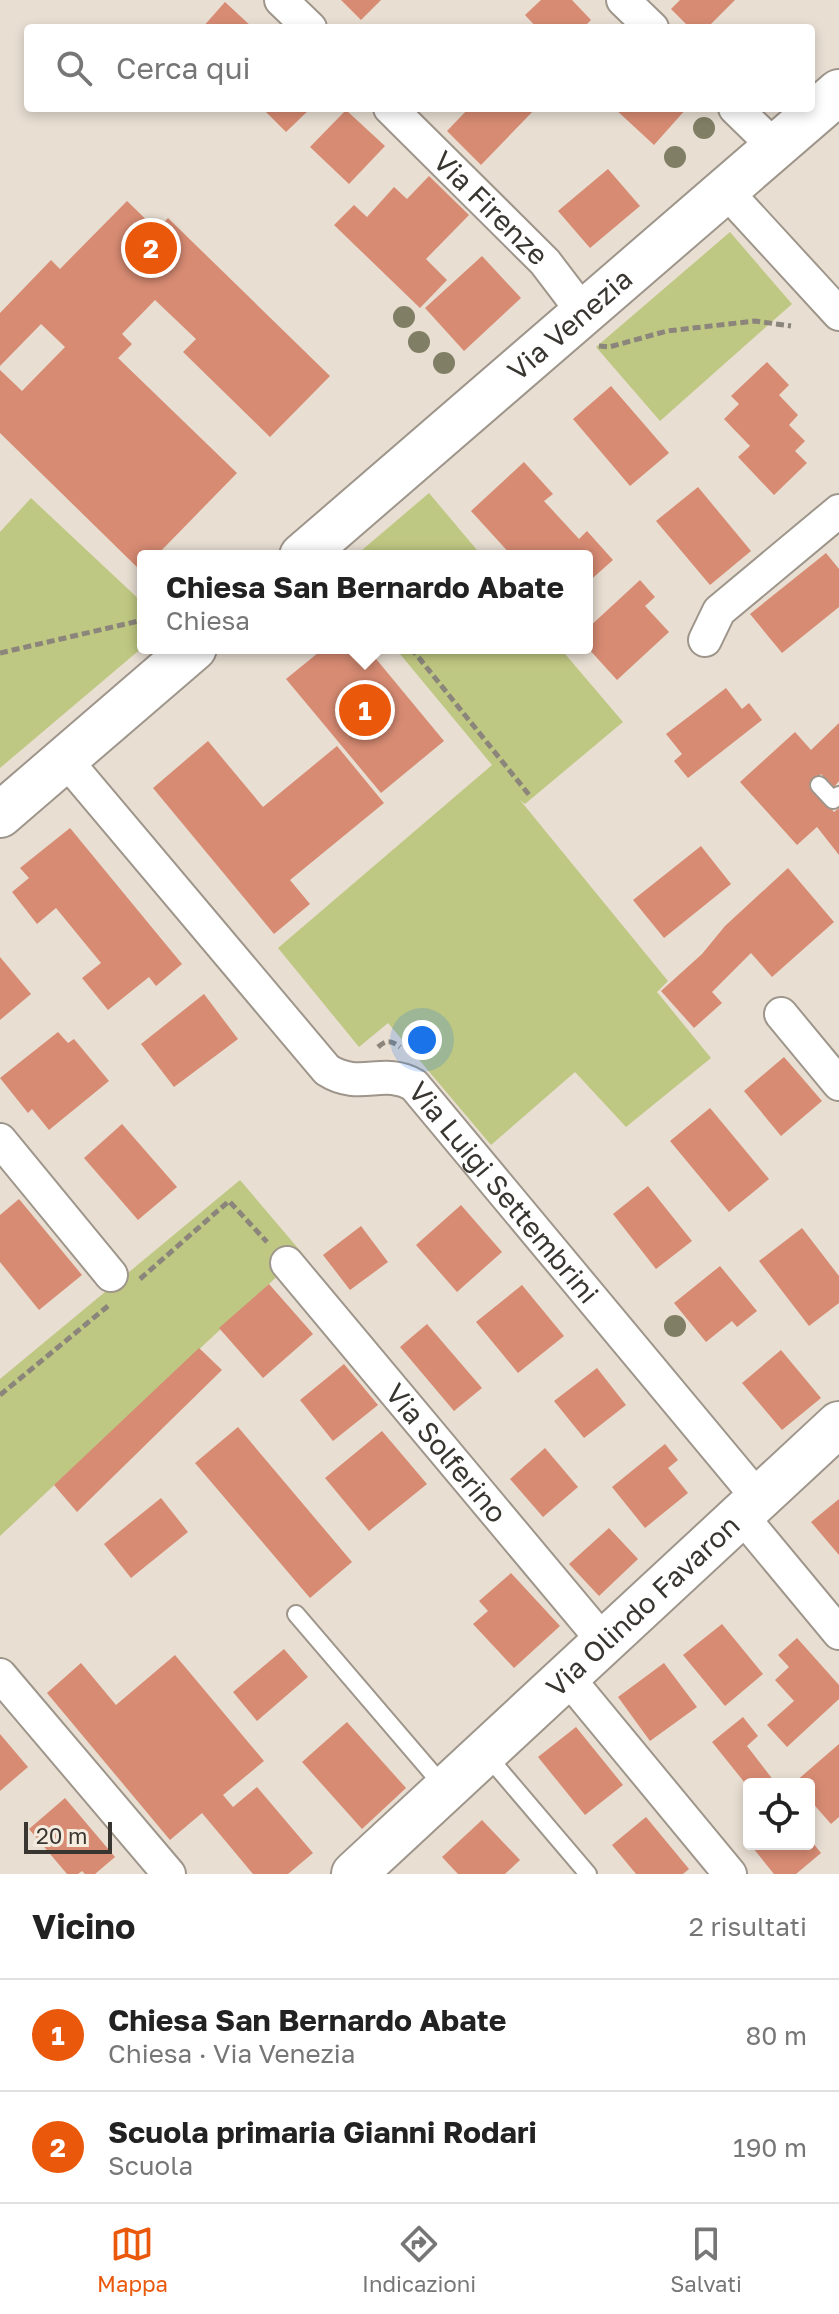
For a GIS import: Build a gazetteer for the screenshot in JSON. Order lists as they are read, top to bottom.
{
  "streets": {
    "street": [
      "Via Firenze",
      "Via Venezia",
      "Via Luigi Settembrini",
      "Via Solferino",
      "Via Olindo Favaron"
    ]
  },
  "crossings": [
    ["Via Firenze", "Via Venezia"],
    ["Via Luigi Settembrini", "Via Olindo Favaron"],
    ["Via Solferino", "Via Olindo Favaron"]
  ],
  "scale_bar": "20 m",
  "page": {
    "search": "Cerca qui",
    "pins": ["2", "1"],
    "popup": ["Chiesa San Bernardo Abate", "Chiesa"],
    "scale": "20 m",
    "heading": ["Vicino", "2 risultati"],
    "list": [
      {
        "mark": "1",
        "name": "Chiesa San Bernardo Abate",
        "note": "Chiesa · Via Venezia",
        "value": "80 m"
      },
      {
        "mark": "2",
        "name": "Scuola primaria Gianni Rodari",
        "note": "Scuola",
        "value": "190 m"
      }
    ],
    "nav": ["Mappa", "Indicazioni", "Salvati"]
  }
}
